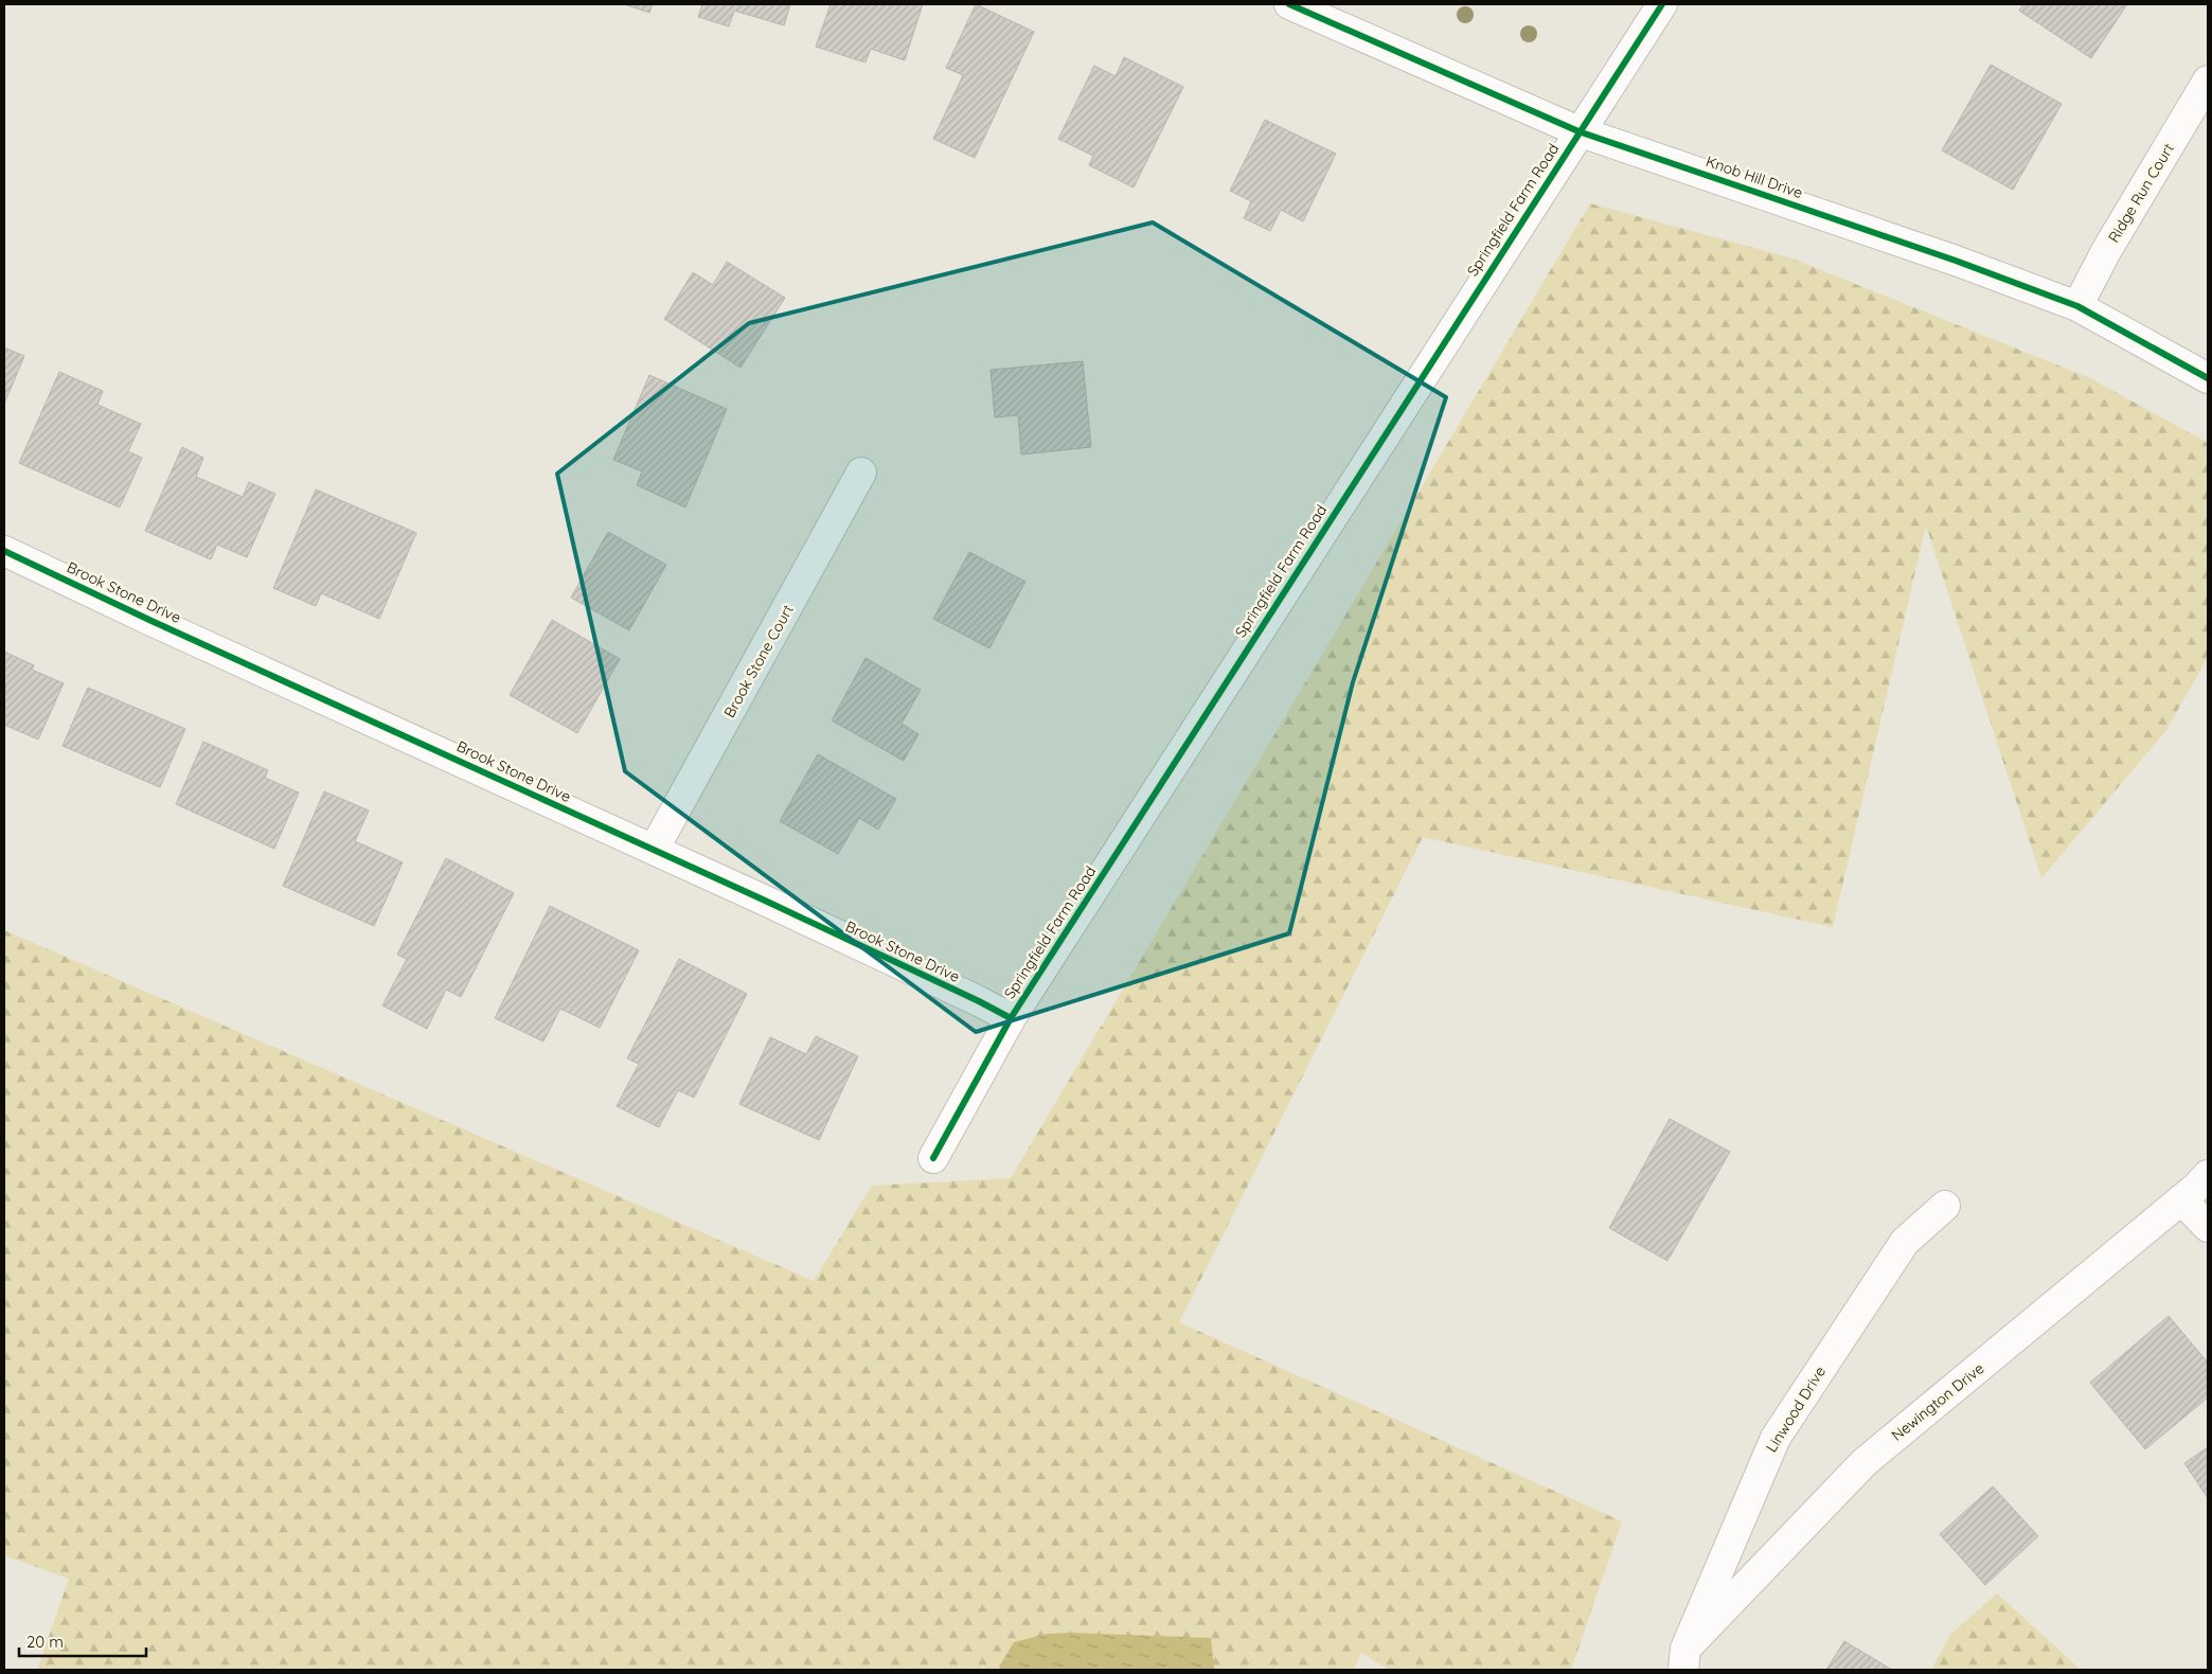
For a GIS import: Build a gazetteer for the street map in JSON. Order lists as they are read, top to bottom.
{
  "streets": {
    "street": [
      "Knob Hill Drive",
      "Ridge Run Court",
      "Springfield Farm Road",
      "Brook Stone Drive",
      "Brook Stone Court",
      "Newington Drive",
      "Linwood Drive"
    ]
  },
  "crossings": [
    ["Knob Hill Drive", "Ridge Run Court"],
    ["Knob Hill Drive", "Springfield Farm Road"],
    ["Springfield Farm Road", "Brook Stone Drive"],
    ["Brook Stone Drive", "Brook Stone Court"],
    ["Newington Drive", "Linwood Drive"]
  ],
  "scale_bar": "20 m"
}
